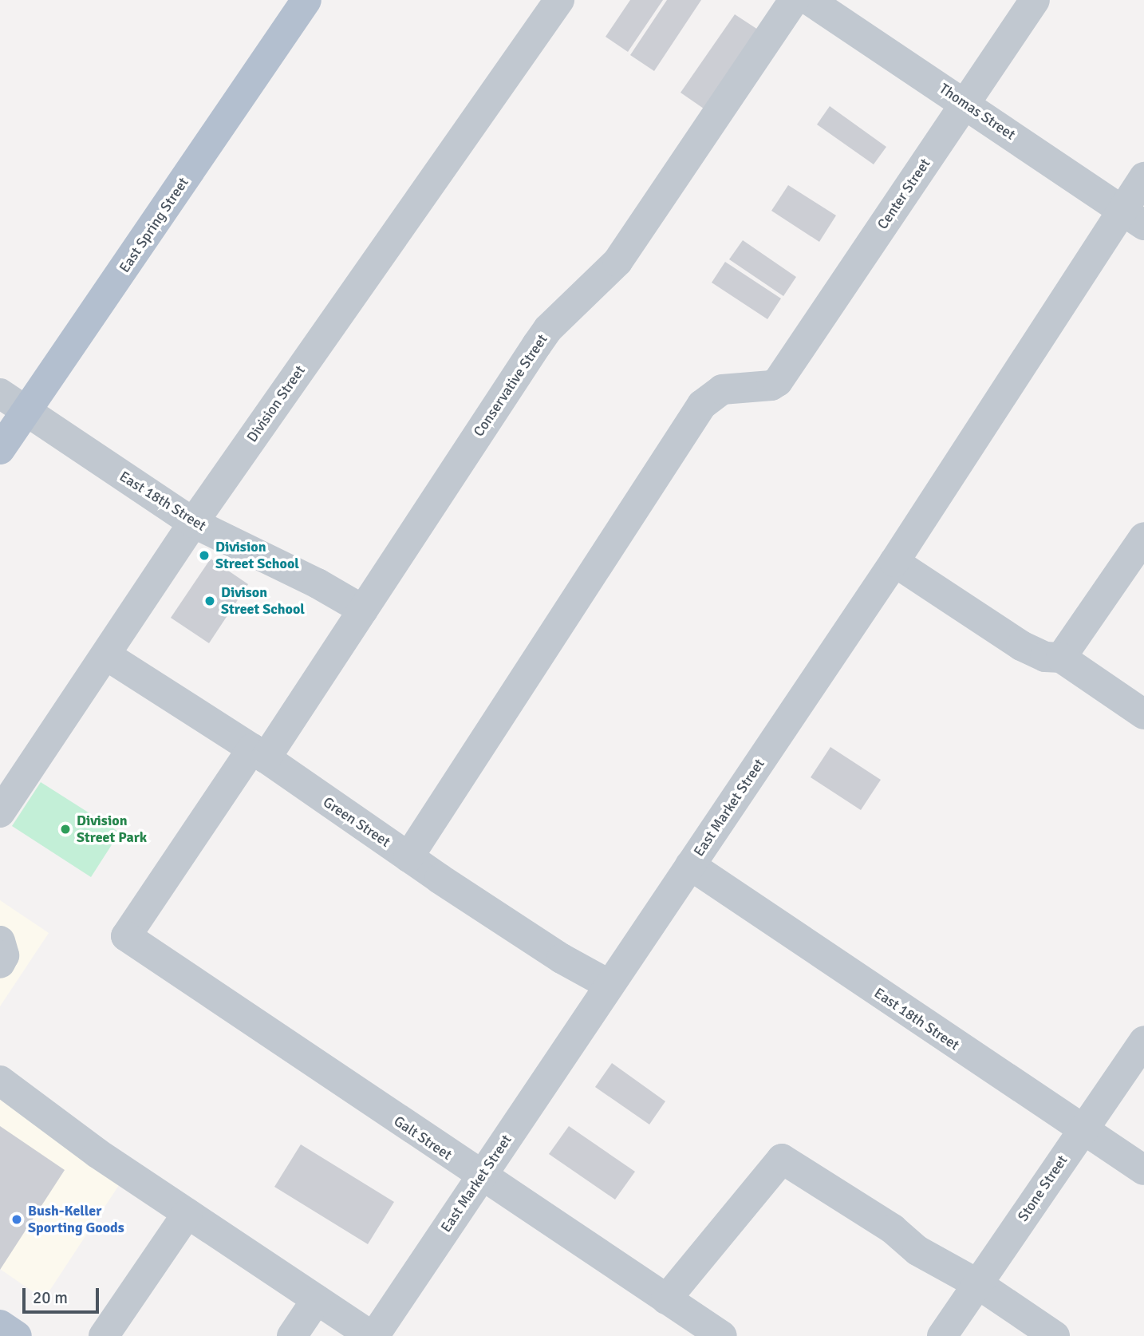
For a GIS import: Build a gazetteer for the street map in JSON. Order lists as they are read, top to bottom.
{
  "streets": {
    "main road": ["East Spring Street"],
    "street": [
      "Thomas Street",
      "Center Street",
      "Conservative Street",
      "Division Street",
      "East 18th Street",
      "East Market Street",
      "Green Street",
      "Galt Street",
      "Stone Street"
    ]
  },
  "crossings": [
    ["Thomas Street", "Center Street"],
    ["Thomas Street", "East Market Street"],
    ["Center Street", "Green Street"],
    ["East Spring Street", "East 18th Street"],
    ["Conservative Street", "East 18th Street"],
    ["Conservative Street", "Green Street"],
    ["Conservative Street", "Galt Street"],
    ["Division Street", "East 18th Street"],
    ["Division Street", "Green Street"],
    ["East 18th Street", "East Market Street"],
    ["East 18th Street", "Stone Street"],
    ["East Market Street", "Green Street"],
    ["East Market Street", "Galt Street"]
  ],
  "places": [
    "Division Street School",
    "Divison Street School",
    "Division Street Park",
    "Bush-Keller Sporting Goods"
  ],
  "scale_bar": "20 m"
}
